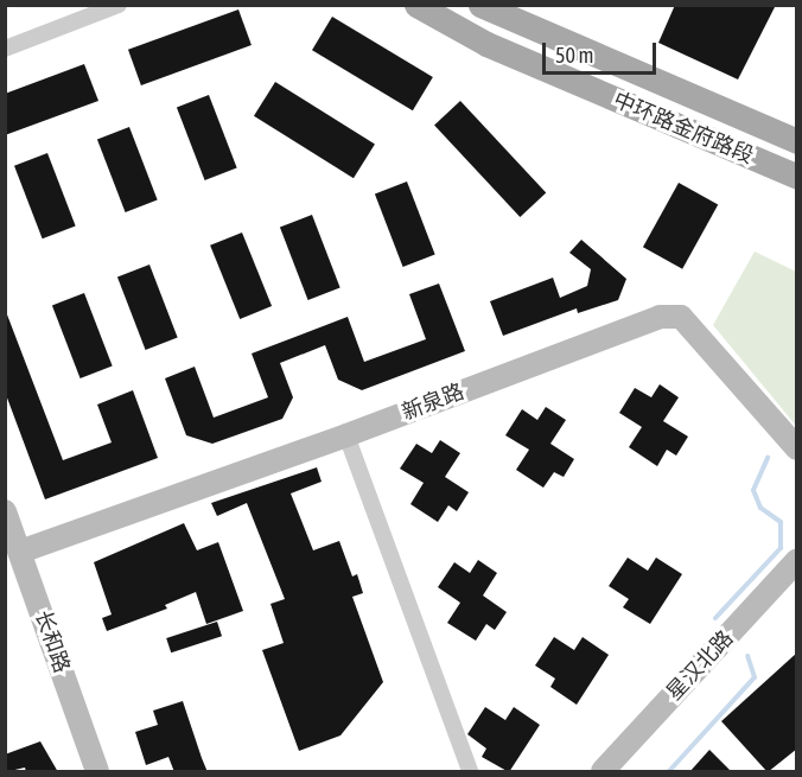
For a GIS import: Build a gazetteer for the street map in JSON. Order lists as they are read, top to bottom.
{
  "streets": {
    "main road": ["中环路金府路段"],
    "street": ["新泉路", "长和路", "星汉北路"]
  },
  "crossings": [
    ["新泉路", "长和路"]
  ],
  "scale_bar": "50 m"
}
